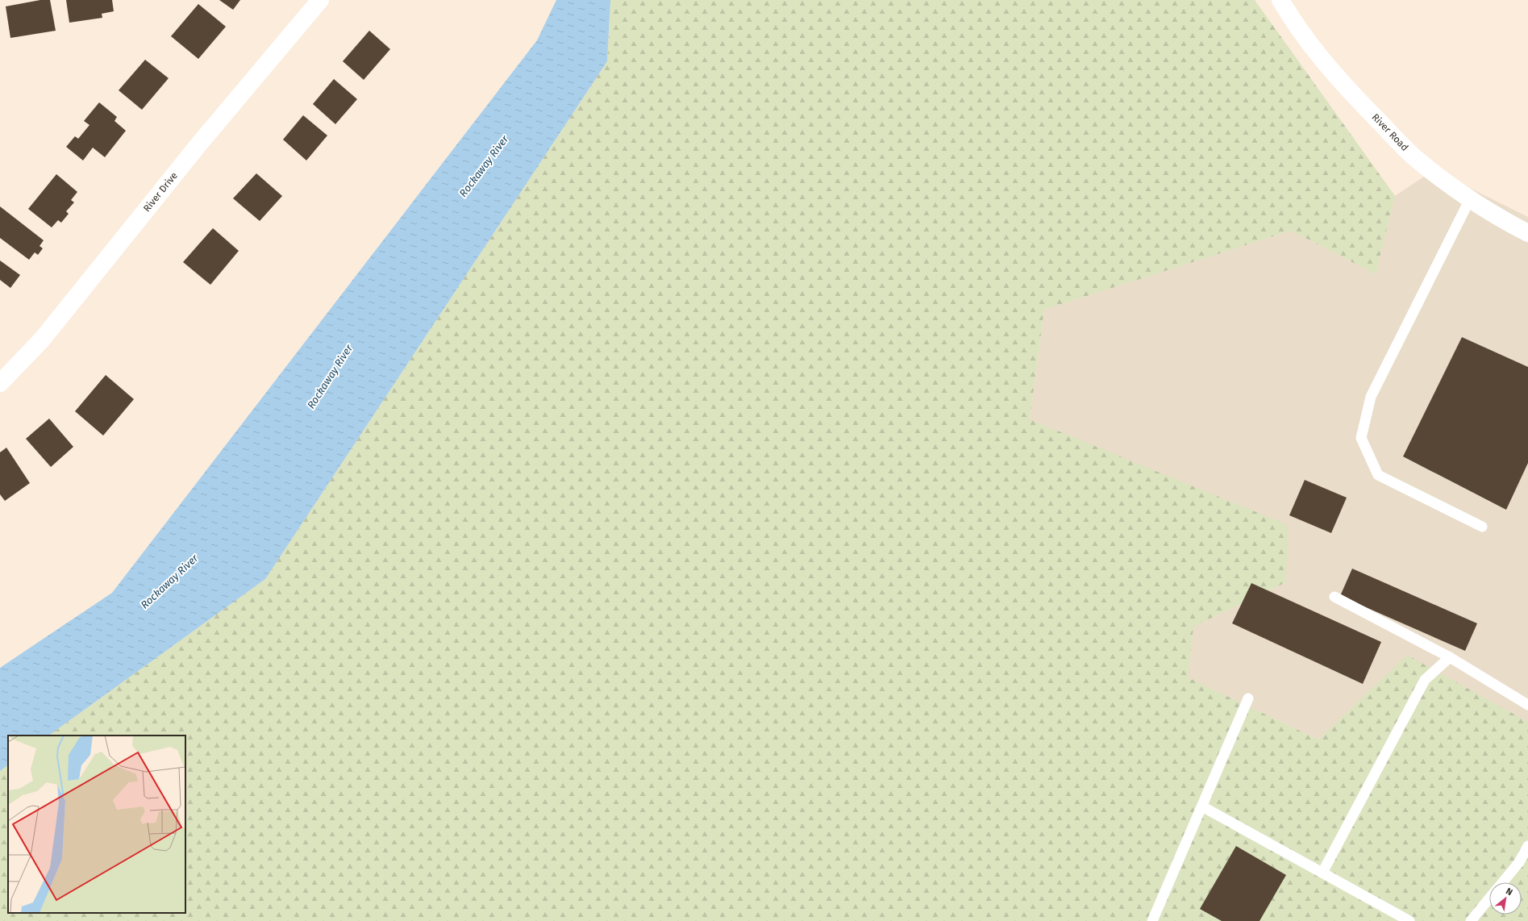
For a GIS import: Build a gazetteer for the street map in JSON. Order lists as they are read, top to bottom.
{
  "streets": {
    "street": ["River Road", "River Drive"]
  },
  "water": ["Rockaway River"],
  "north": "top right"
}
